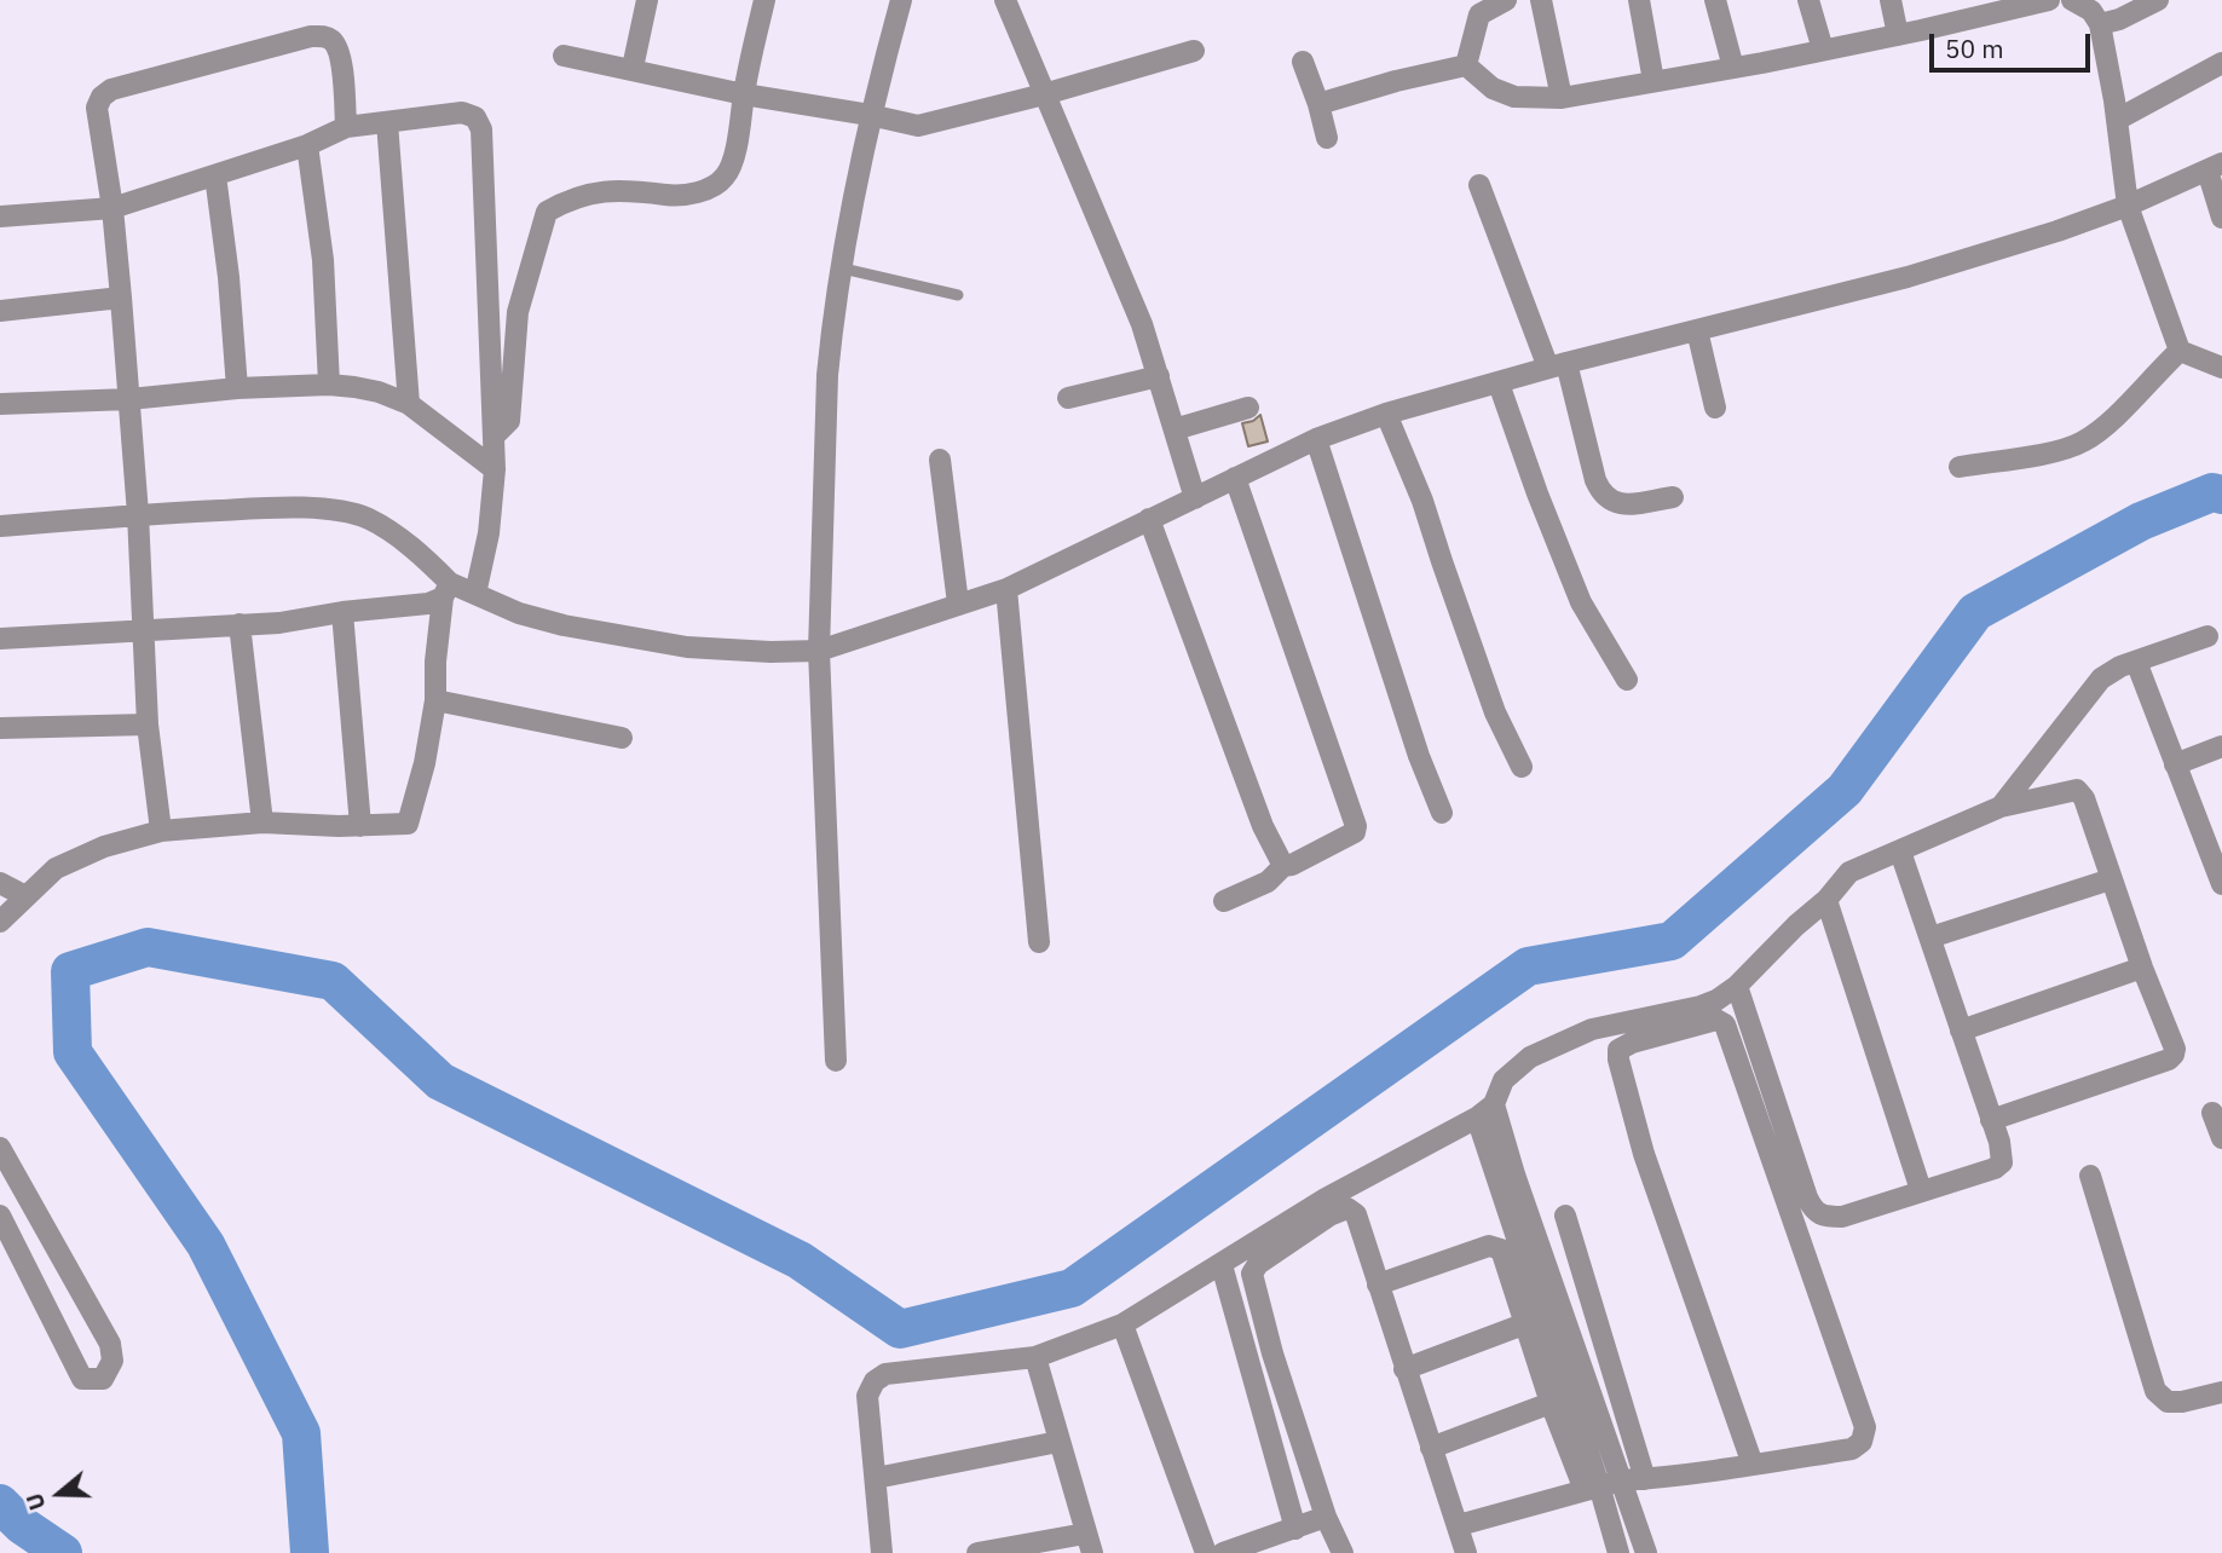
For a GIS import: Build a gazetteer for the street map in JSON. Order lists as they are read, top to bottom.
{
  "scale_bar": "50 m",
  "north": "left"
}
